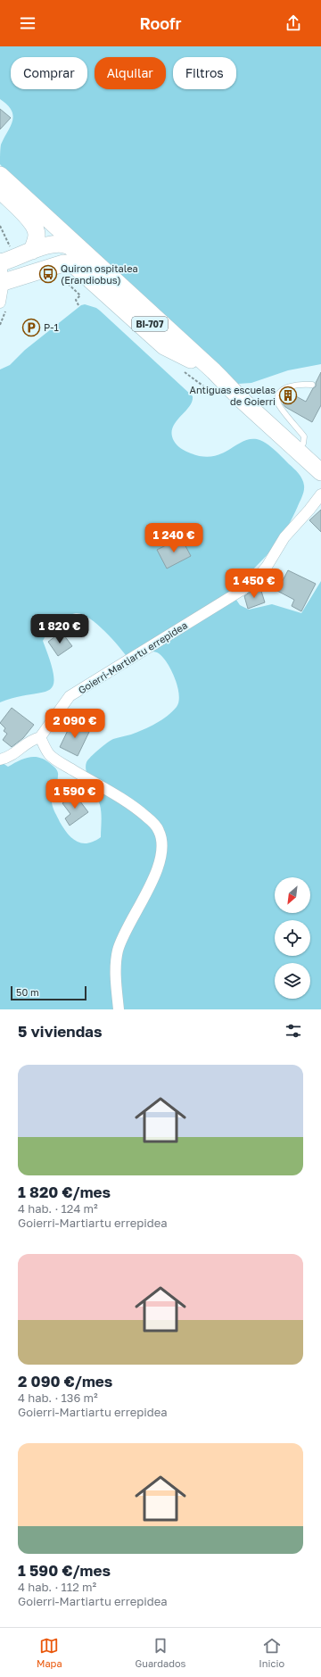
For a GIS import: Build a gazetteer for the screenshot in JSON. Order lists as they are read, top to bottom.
{
  "streets": {
    "main road": ["BI-707"],
    "street": ["Goierri-Martiartu errepidea"]
  },
  "places": {
    "bus stop": ["Quiron ospitalea (Erandiobus)"],
    "parking": ["P-1"],
    "building": ["Antiguas escuelas de Goierri"]
  },
  "scale_bar": "50 m",
  "north": "bottom left",
  "page": {
    "header": "Roofr",
    "chip": ["Comprar", "Alquilar", "Filtros"],
    "price": [
      "1 240 €",
      "1 450 €",
      "1 820 €",
      "2 090 €",
      "1 590 €"
    ],
    "scale": "50 m",
    "heading": "5 viviendas",
    "list": [
      {
        "name": "1 820 €/mes",
        "note": "4 hab. · 124 m² · Goierri-Martiartu errepidea"
      },
      {
        "name": "2 090 €/mes",
        "note": "4 hab. · 136 m² · Goierri-Martiartu errepidea"
      },
      {
        "name": "1 590 €/mes",
        "note": "4 hab. · 112 m² · Goierri-Martiartu errepidea"
      }
    ],
    "tabs": ["Mapa", "Guardados", "Inicio"]
  }
}
